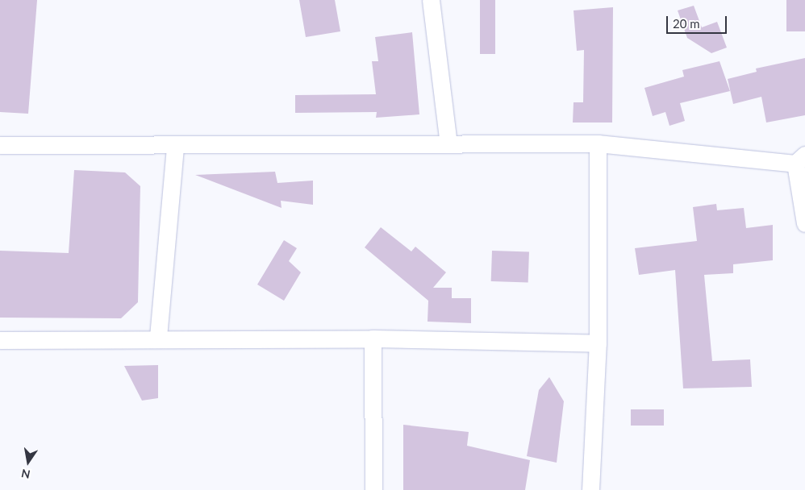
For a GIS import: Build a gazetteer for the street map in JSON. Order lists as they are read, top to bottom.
{
  "scale_bar": "20 m",
  "north": "bottom"
}
